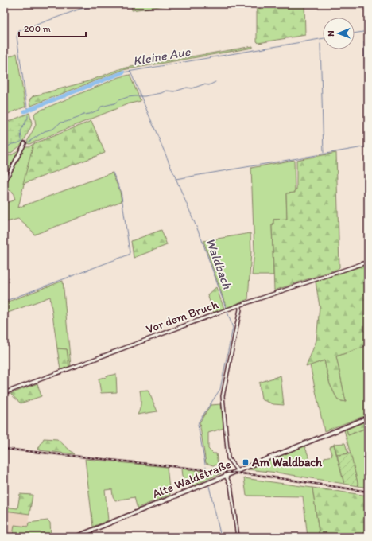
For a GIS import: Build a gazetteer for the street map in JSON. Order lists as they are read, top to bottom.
{
  "streets": {
    "street": ["Vor dem Bruch", "Alte Waldstraße"]
  },
  "water": ["Kleine Aue", "Waldbach"],
  "places": {
    "transit": ["Am Waldbach"]
  },
  "scale_bar": "200 m",
  "north": "left"
}
